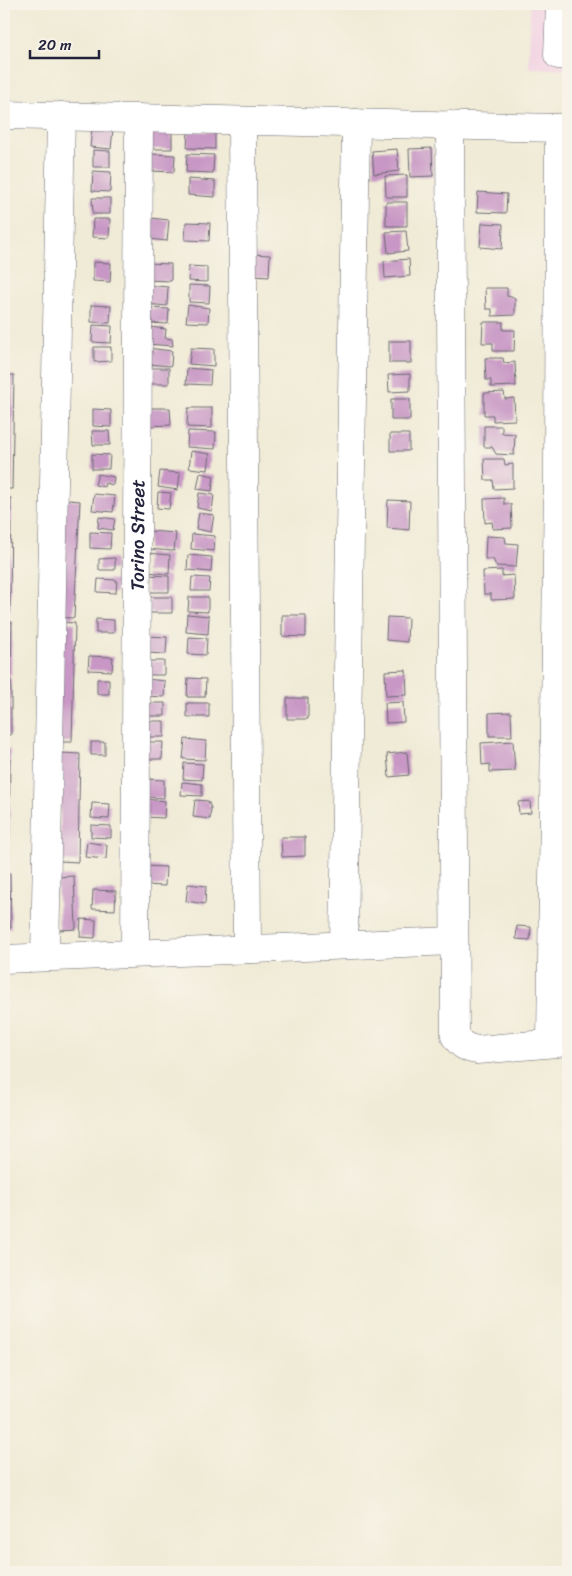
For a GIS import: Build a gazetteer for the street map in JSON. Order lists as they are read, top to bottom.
{
  "streets": {
    "street": ["Torino Street"]
  },
  "scale_bar": "20 m"
}
